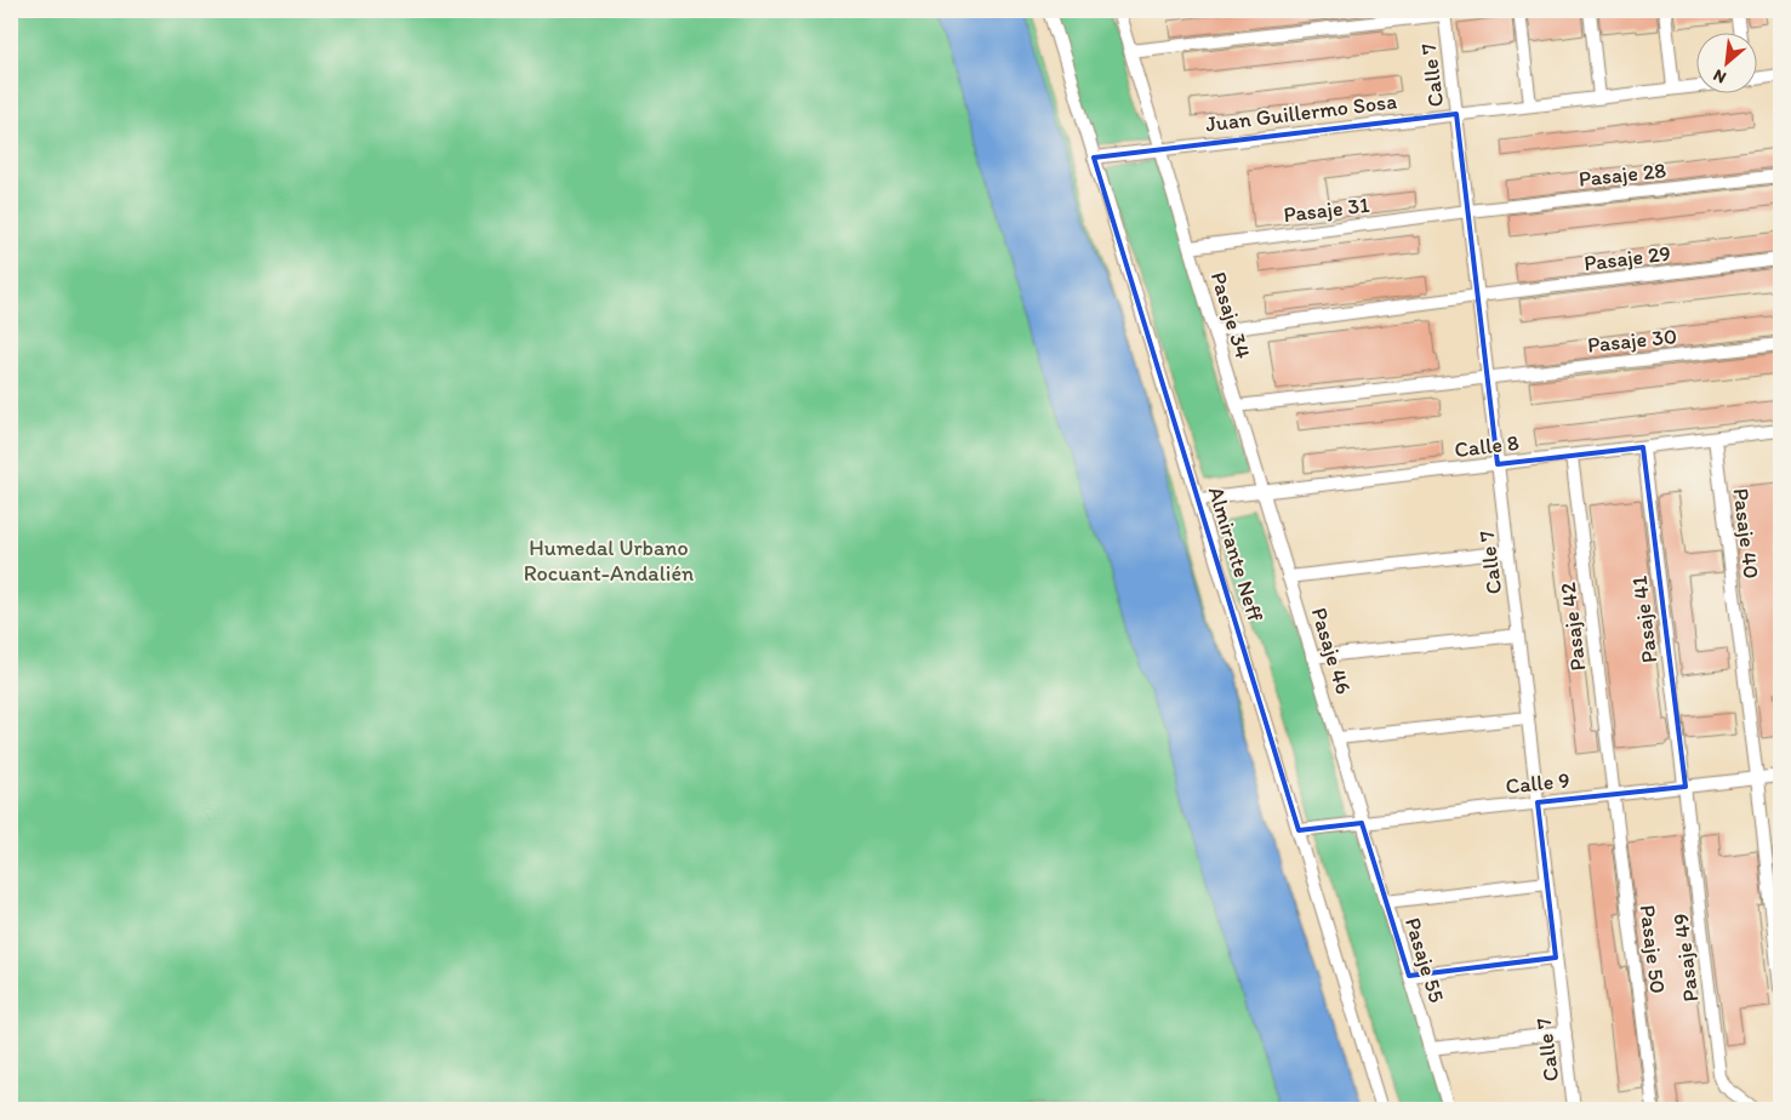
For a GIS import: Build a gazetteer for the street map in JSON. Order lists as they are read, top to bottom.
{
  "streets": {
    "street": [
      "Calle 7",
      "Juan Guillermo Sosa",
      "Pasaje 28",
      "Pasaje 31",
      "Pasaje 29",
      "Pasaje 34",
      "Pasaje 30",
      "Calle 8",
      "Pasaje 40",
      "Almirante Neff",
      "Pasaje 41",
      "Pasaje 42",
      "Pasaje 46",
      "Calle 9",
      "Pasaje 50",
      "Pasaje 49",
      "Pasaje 55"
    ]
  },
  "crossings": [
    ["Calle 7", "Juan Guillermo Sosa"],
    ["Calle 7", "Pasaje 28"],
    ["Calle 7", "Pasaje 31"],
    ["Calle 7", "Pasaje 29"],
    ["Calle 7", "Pasaje 30"],
    ["Calle 7", "Calle 8"],
    ["Calle 7", "Calle 9"],
    ["Juan Guillermo Sosa", "Pasaje 34"],
    ["Juan Guillermo Sosa", "Almirante Neff"],
    ["Pasaje 28", "Pasaje 31"],
    ["Pasaje 31", "Pasaje 34"],
    ["Pasaje 29", "Pasaje 34"],
    ["Pasaje 34", "Pasaje 30"],
    ["Pasaje 34", "Calle 8"],
    ["Pasaje 34", "Pasaje 46"],
    ["Calle 8", "Pasaje 40"],
    ["Calle 8", "Almirante Neff"],
    ["Calle 8", "Pasaje 41"],
    ["Calle 8", "Pasaje 42"],
    ["Calle 8", "Pasaje 46"],
    ["Pasaje 40", "Calle 9"],
    ["Almirante Neff", "Calle 9"],
    ["Pasaje 41", "Calle 9"],
    ["Pasaje 41", "Pasaje 49"],
    ["Pasaje 42", "Calle 9"],
    ["Pasaje 42", "Pasaje 50"],
    ["Pasaje 46", "Calle 9"],
    ["Pasaje 46", "Pasaje 55"],
    ["Calle 9", "Pasaje 50"],
    ["Calle 9", "Pasaje 49"],
    ["Calle 9", "Pasaje 55"]
  ],
  "parks": ["Humedal Urbano Rocuant-Andalién"],
  "north": "bottom left"
}
